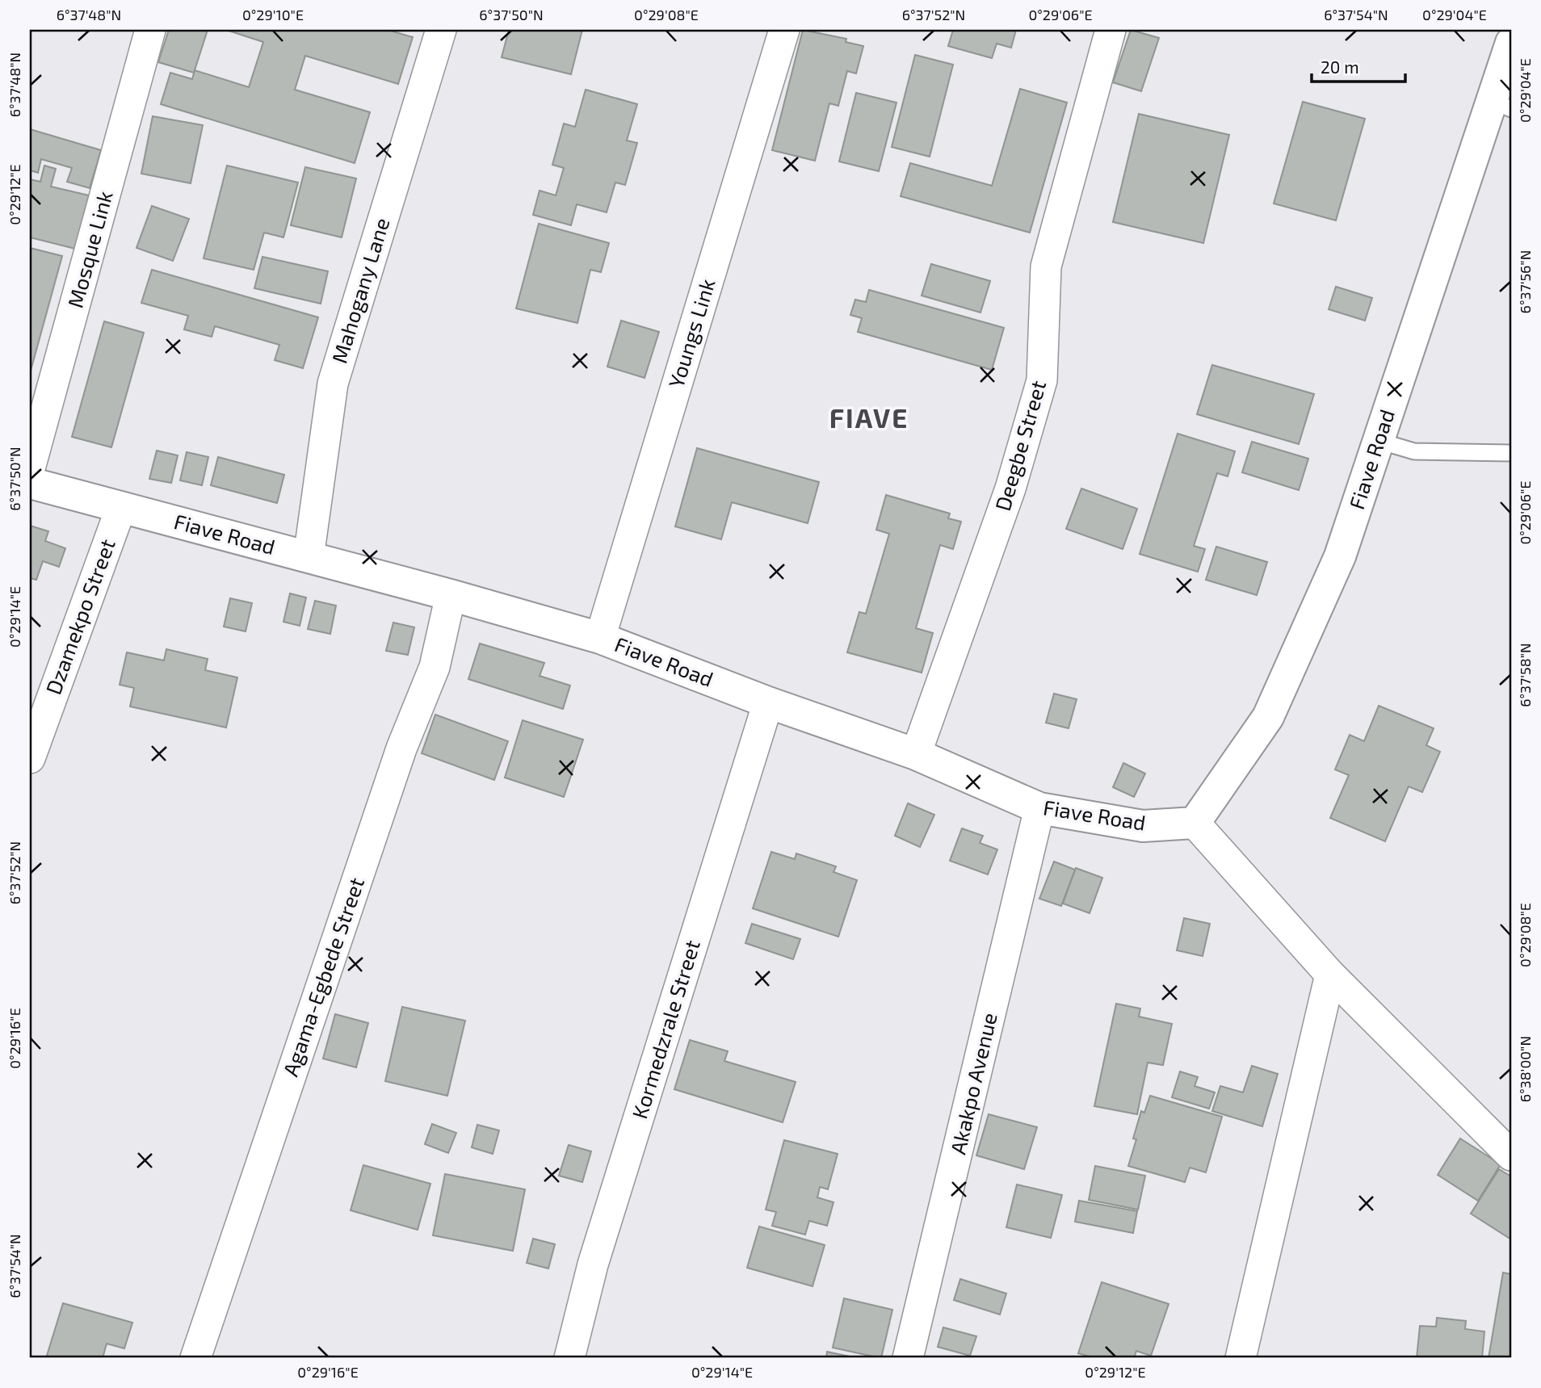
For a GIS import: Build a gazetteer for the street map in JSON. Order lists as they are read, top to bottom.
{
  "streets": {
    "street": [
      "Mosque Link",
      "Mahogany Lane",
      "Youngs Link",
      "Deegbe Street",
      "Fiave Road",
      "Dzamekpo Street",
      "Agama-Egbede Street",
      "Kormedzrale Street",
      "Akakpo Avenue"
    ]
  },
  "crossings": [
    ["Mahogany Lane", "Fiave Road"],
    ["Youngs Link", "Fiave Road"],
    ["Deegbe Street", "Fiave Road"],
    ["Fiave Road", "Dzamekpo Street"],
    ["Fiave Road", "Agama-Egbede Street"],
    ["Fiave Road", "Kormedzrale Street"],
    ["Fiave Road", "Akakpo Avenue"]
  ],
  "districts": ["FIAVE"],
  "scale_bar": "20 m",
  "coordinates": [
    "6°37'48\"N",
    "0°29'10\"E",
    "6°37'50\"N",
    "0°29'08\"E",
    "6°37'52\"N",
    "0°29'06\"E",
    "6°37'54\"N",
    "0°29'04\"E",
    "0°29'12\"E",
    "6°37'56\"N",
    "0°29'14\"E",
    "6°37'58\"N",
    "0°29'16\"E",
    "6°38'00\"N"
  ]
}
